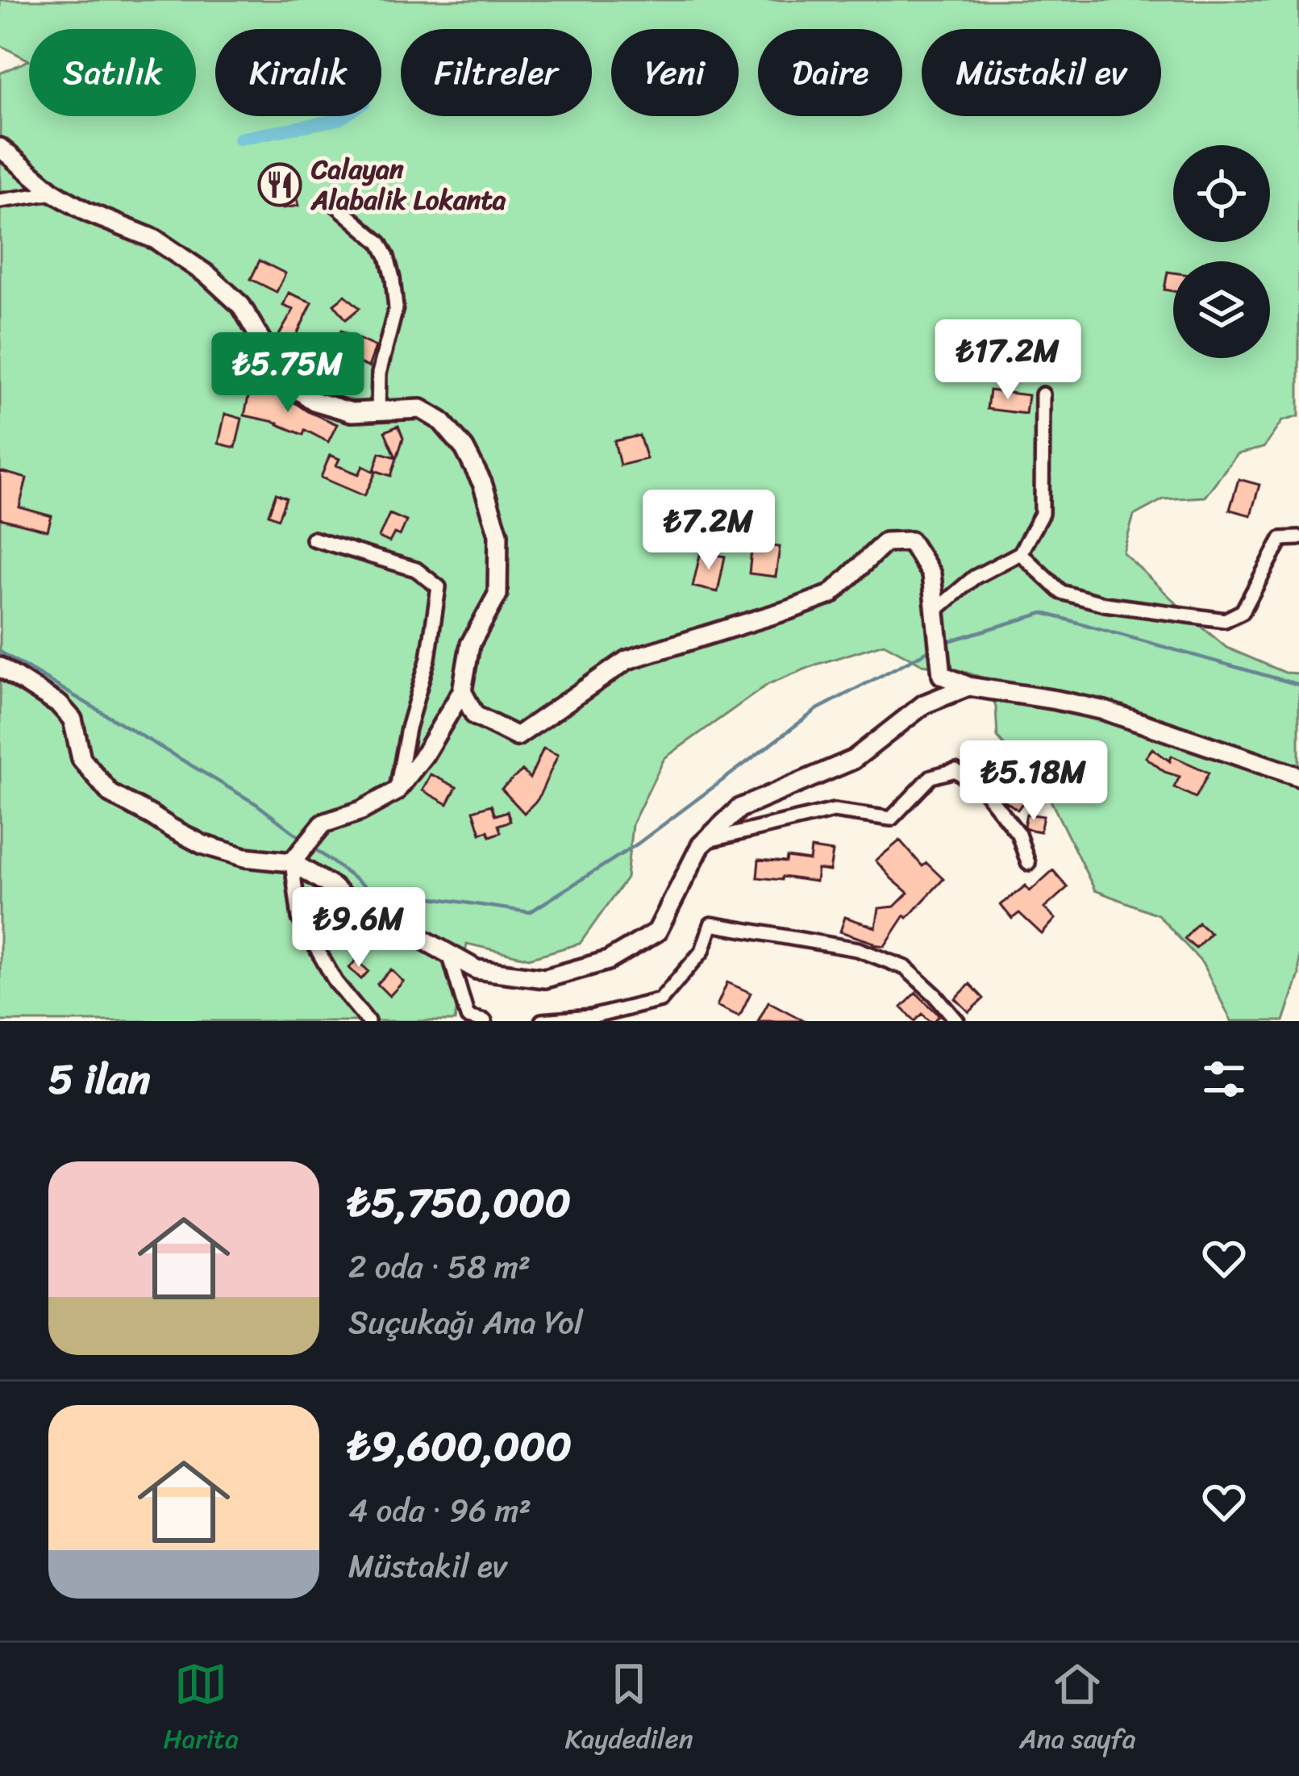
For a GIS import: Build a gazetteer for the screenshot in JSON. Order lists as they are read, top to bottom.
{
  "places": {
    "restaurant": ["Calayan Alabalik Lokanta"]
  },
  "page": {
    "chip": [
      "Satılık",
      "Kiralık",
      "Filtreler",
      "Yeni",
      "Daire",
      "Müstakil ev"
    ],
    "price": [
      "₺17.2M",
      "₺5.75M",
      "₺7.2M",
      "₺5.18M",
      "₺9.6M"
    ],
    "heading": "5 ilan",
    "list": [
      {
        "name": "₺5,750,000",
        "note": "2 oda · 58 m² · Suçukağı Ana Yol"
      },
      {
        "name": "₺9,600,000",
        "note": "4 oda · 96 m² · Müstakil ev"
      }
    ],
    "tabs": ["Harita", "Kaydedilen", "Ana sayfa"]
  }
}
